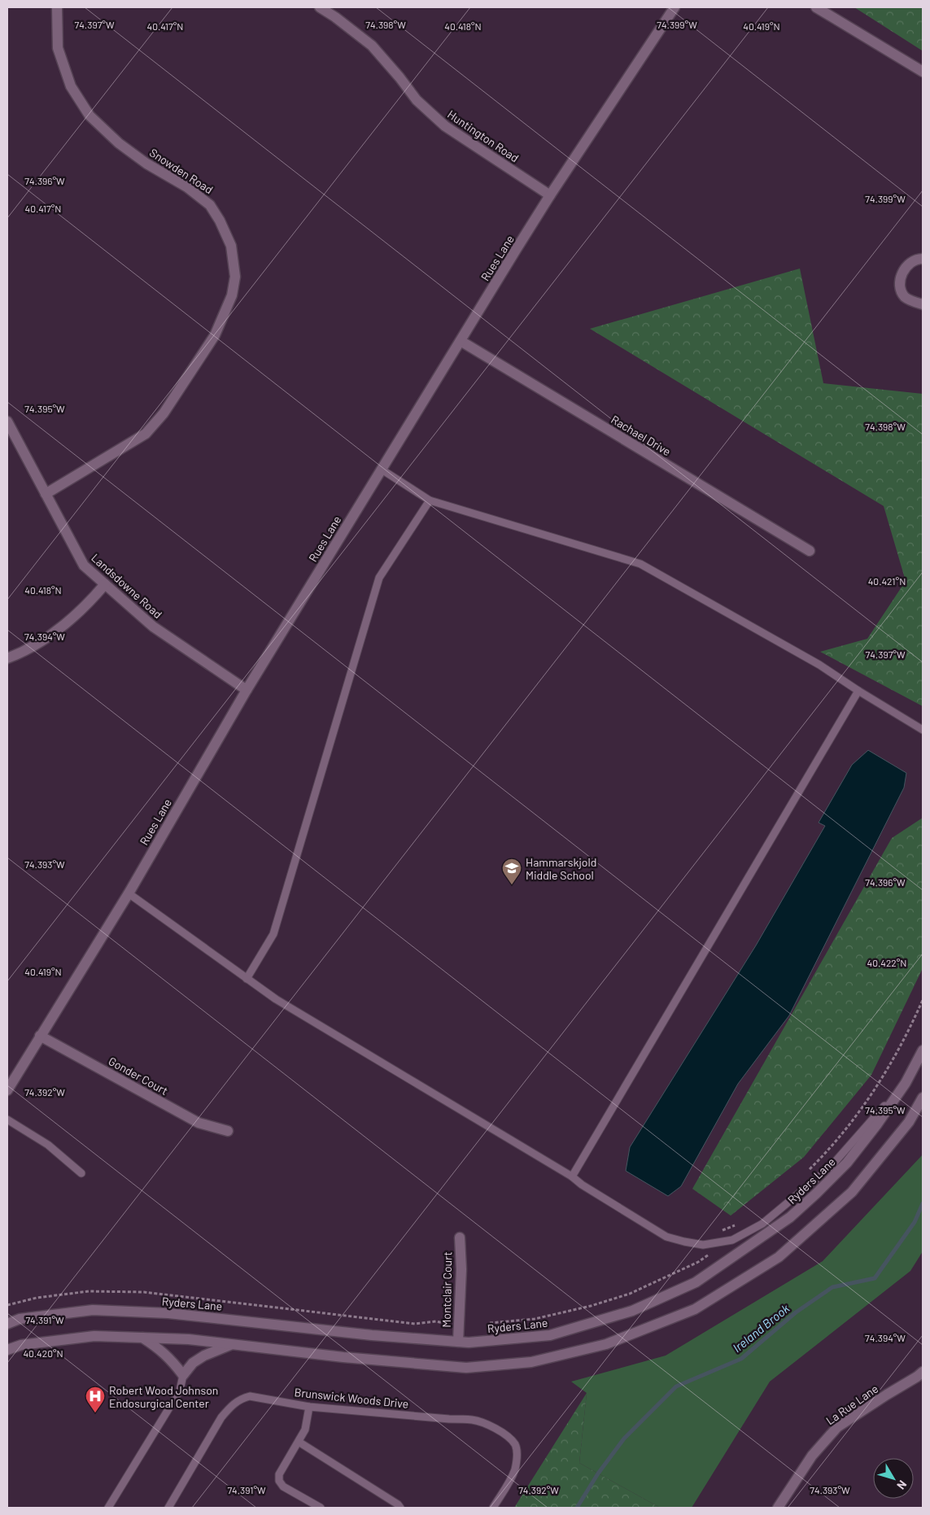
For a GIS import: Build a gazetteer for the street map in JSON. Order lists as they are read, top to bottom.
{
  "streets": {
    "street": [
      "Huntington Road",
      "Snowden Road",
      "Rues Lane",
      "Rachael Drive",
      "Landsdowne Road",
      "Gonder Court",
      "Ryders Lane",
      "Montclair Court",
      "La Rue Lane"
    ],
    "lane": ["Brunswick Woods Drive"]
  },
  "crossings": [
    ["Huntington Road", "Rues Lane"],
    ["Snowden Road", "Landsdowne Road"],
    ["Rues Lane", "Rachael Drive"],
    ["Rues Lane", "Landsdowne Road"],
    ["Rues Lane", "Gonder Court"],
    ["Ryders Lane", "Montclair Court"]
  ],
  "water": ["Ireland Brook"],
  "places": {
    "school or university": ["Hammarskjold Middle School"],
    "hospital": ["Robert Wood Johnson Endosurgical Center"]
  },
  "north": "bottom right",
  "coordinates": [
    "74.397°W",
    "74.398°W",
    "74.399°W",
    "40.417°N",
    "40.419°N",
    "40.418°N",
    "74.396°W",
    "74.395°W",
    "40.421°N",
    "74.394°W",
    "74.393°W",
    "40.422°N",
    "74.392°W",
    "74.391°W",
    "40.420°N"
  ]
}
